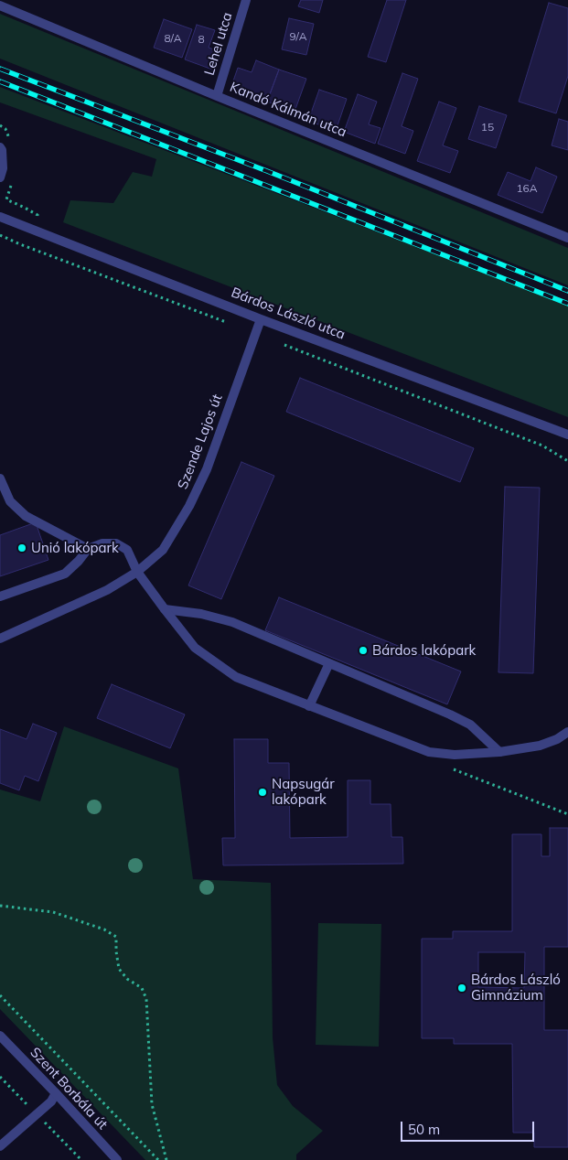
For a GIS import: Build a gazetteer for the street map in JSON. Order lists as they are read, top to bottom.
{
  "streets": {
    "street": [
      "Lehel utca",
      "Kandó Kálmán utca",
      "Bárdos László utca",
      "Szende Lajos út",
      "Szent Borbála út"
    ]
  },
  "crossings": [
    ["Lehel utca", "Kandó Kálmán utca"],
    ["Bárdos László utca", "Szende Lajos út"]
  ],
  "places": [
    "Unió lakópark",
    "Bárdos lakópark",
    "Napsugár lakópark",
    "Bárdos László Gimnázium"
  ],
  "house_numbers": [
    "9/A",
    "8/A",
    "8",
    "15",
    "16A"
  ],
  "scale_bar": "50 m"
}
